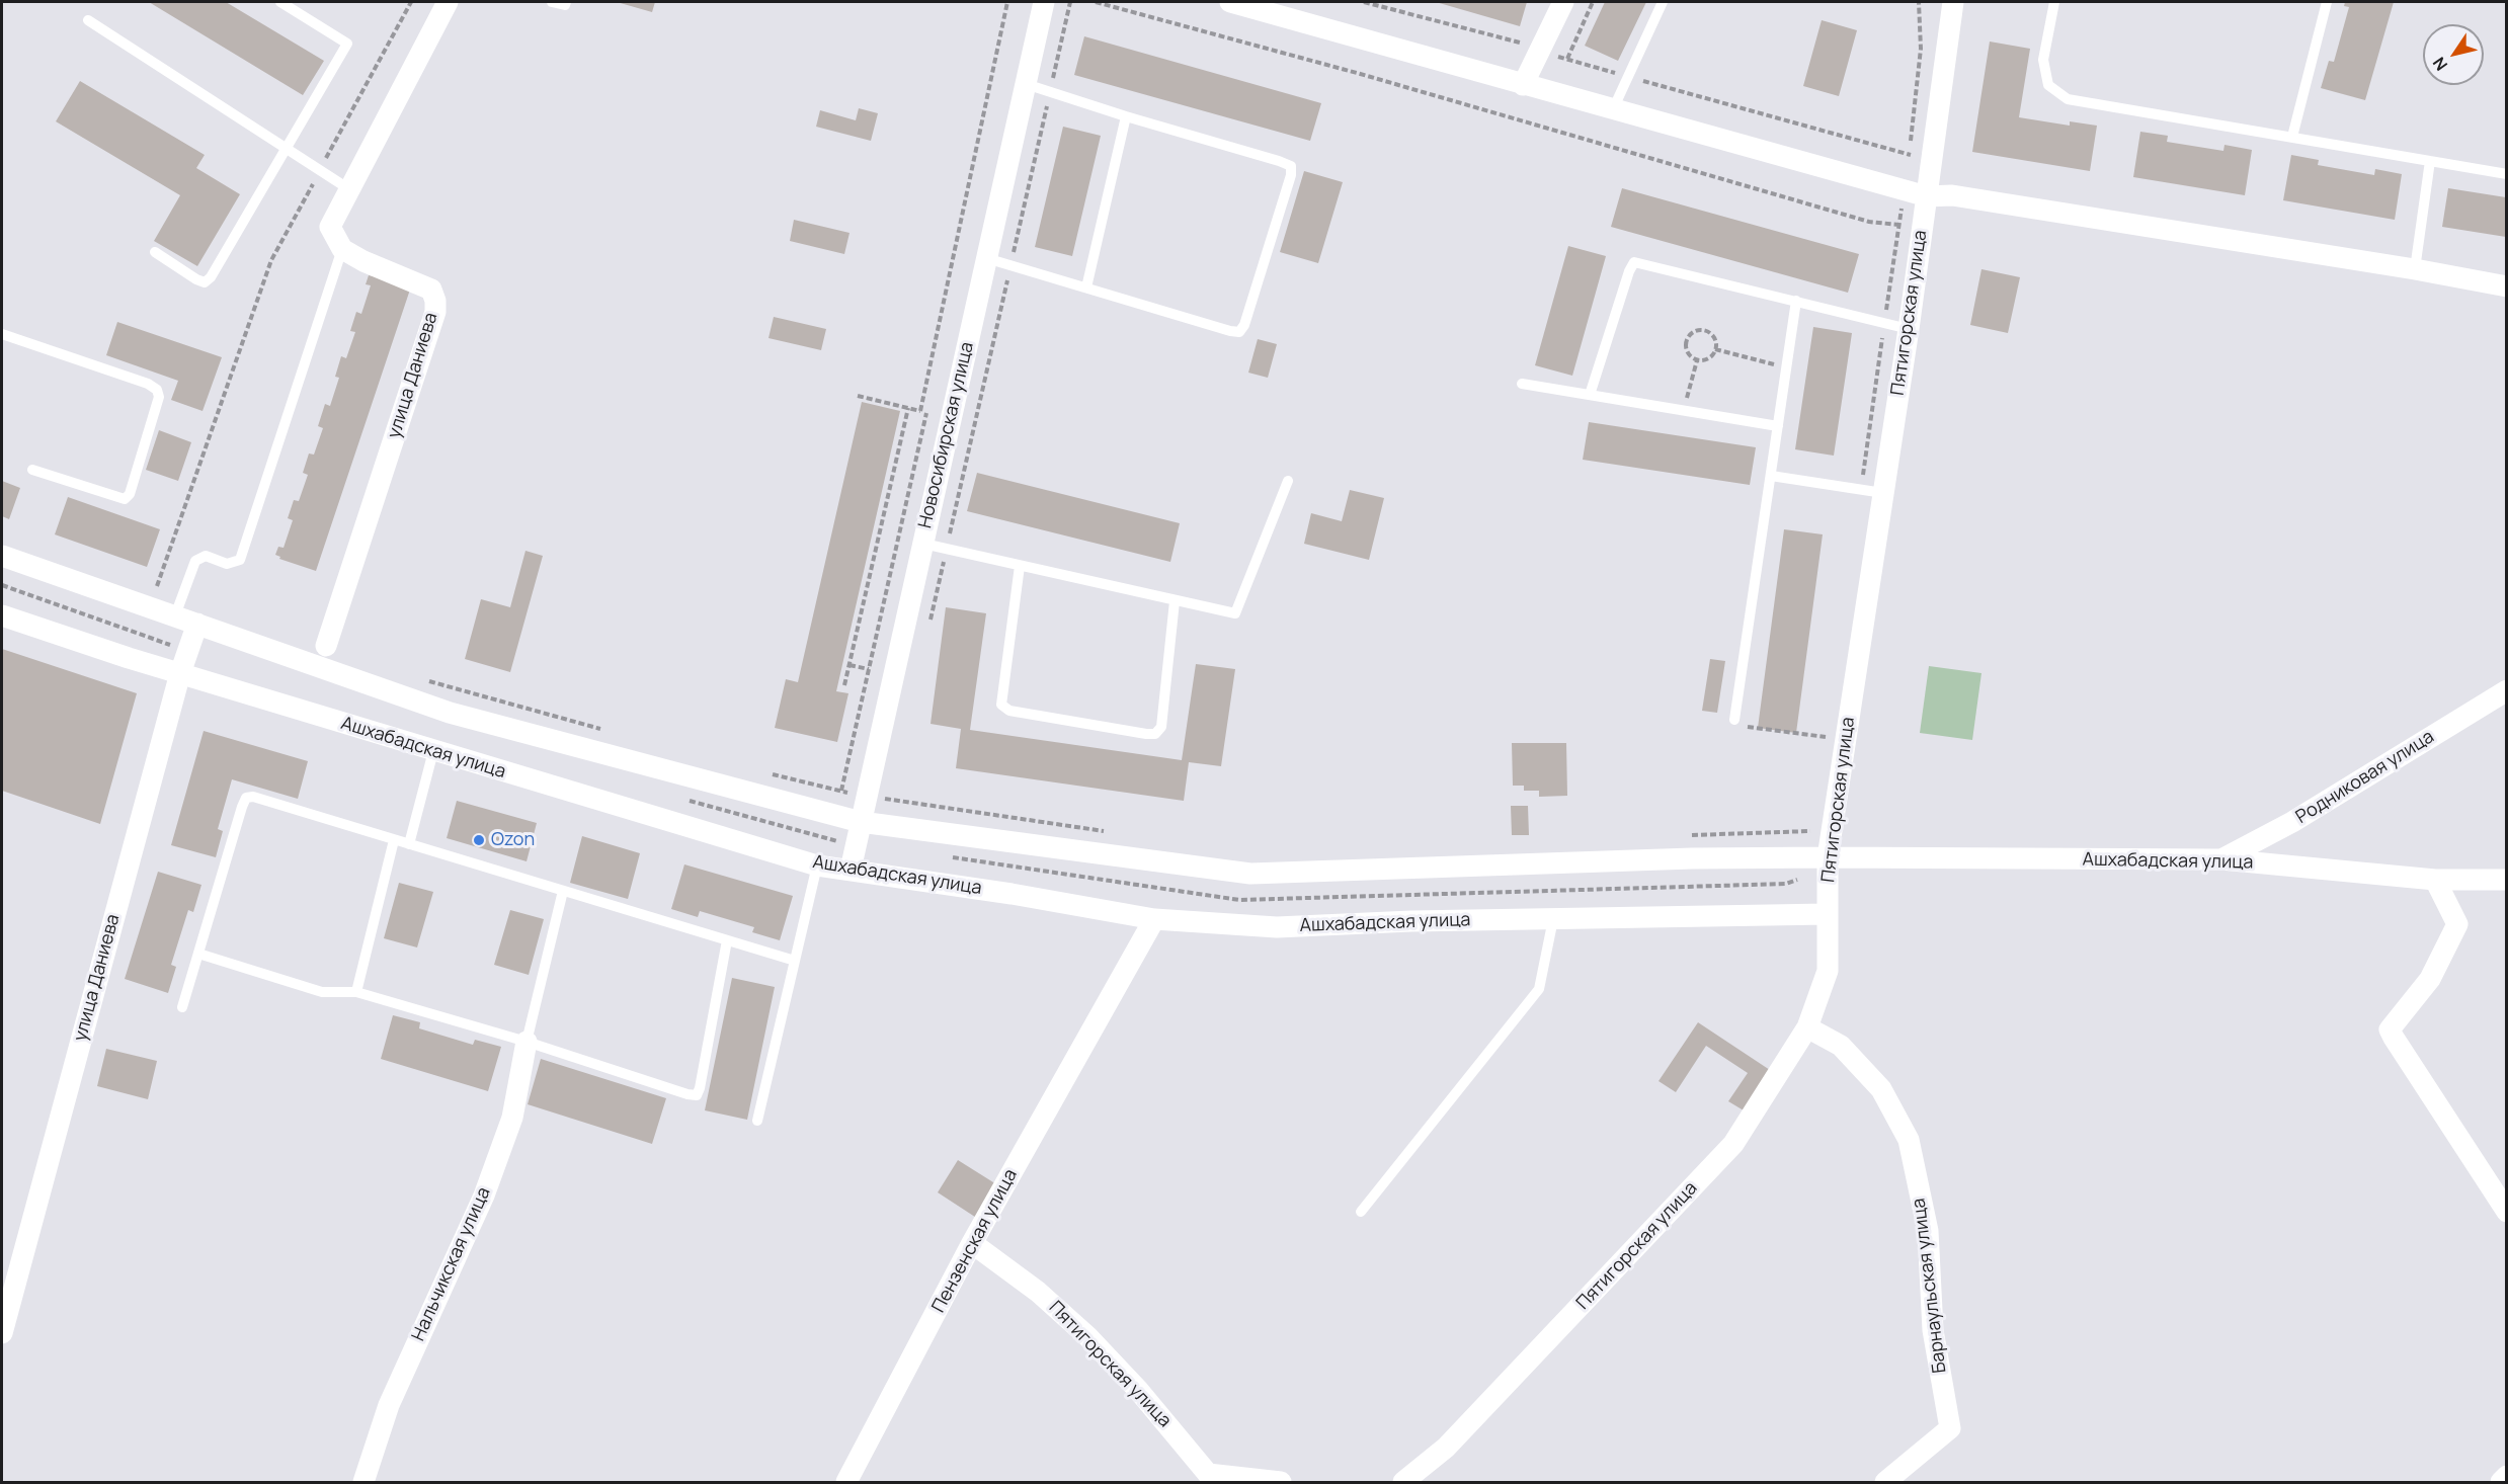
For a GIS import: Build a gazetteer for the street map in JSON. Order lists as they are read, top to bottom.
{
  "streets": {
    "street": [
      "Пятигорская улица",
      "улица Даниева",
      "Новосибирская улица",
      "Ашхабадская улица",
      "Родниковая улица",
      "Пензенская улица",
      "Нальчикская улица",
      "Барнаульская улица"
    ]
  },
  "crossings": [
    ["Пятигорская улица", "Ашхабадская улица"],
    ["Пятигорская улица", "Пензенская улица"],
    ["Пятигорская улица", "Барнаульская улица"],
    ["улица Даниева", "Ашхабадская улица"],
    ["Новосибирская улица", "Ашхабадская улица"],
    ["Ашхабадская улица", "Родниковая улица"],
    ["Ашхабадская улица", "Пензенская улица"]
  ],
  "places": ["Ozon"],
  "north": "bottom left"
}
